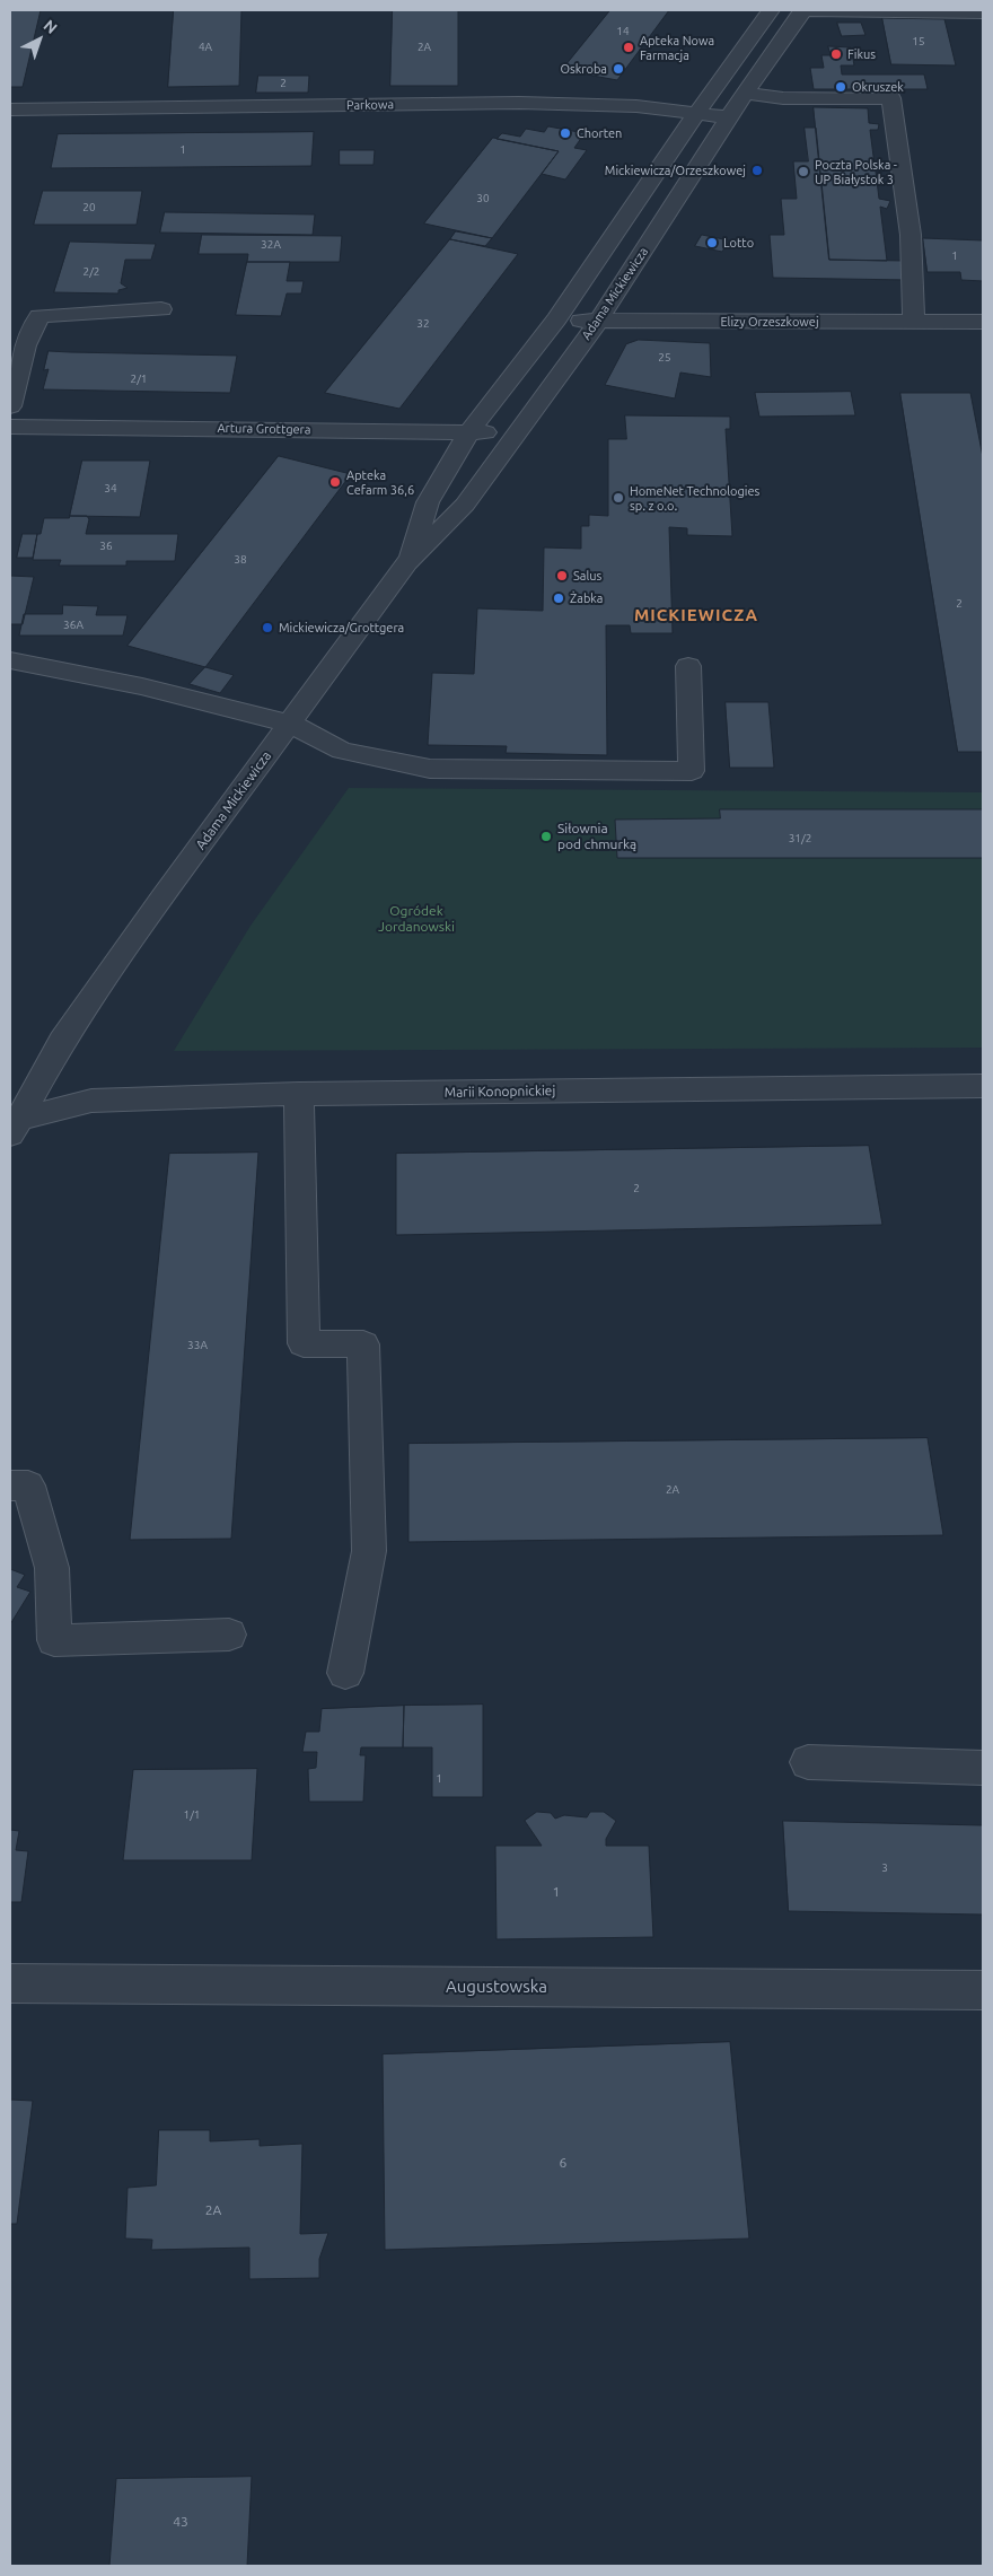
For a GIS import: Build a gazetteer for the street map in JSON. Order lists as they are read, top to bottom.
{
  "streets": {
    "street": [
      "Parkowa",
      "Adama Mickiewicza",
      "Elizy Orzeszkowej",
      "Artura Grottgera",
      "Marii Konopnickiej",
      "Augustowska"
    ]
  },
  "crossings": [
    ["Parkowa", "Adama Mickiewicza"],
    ["Adama Mickiewicza", "Elizy Orzeszkowej"],
    ["Adama Mickiewicza", "Artura Grottgera"],
    ["Adama Mickiewicza", "Marii Konopnickiej"]
  ],
  "districts": ["MICKIEWICZA"],
  "parks": ["Ogródek Jordanowski"],
  "places": [
    "Apteka Nowa Farmacja",
    "Fikus",
    "Oskroba",
    "Okruszek",
    "Chorten",
    "Mickiewicza/Orzeszkowej",
    "Poczta Polska - UP Białystok 3",
    "Lotto",
    "Apteka Cefarm 36,6",
    "HomeNet Technologies sp. z o.o.",
    "Salus",
    "Żabka",
    "Mickiewicza/Grottgera",
    "Siłownia pod chmurką"
  ],
  "house_numbers": [
    "14",
    "15",
    "4A",
    "2A",
    "2",
    "1",
    "30",
    "20",
    "32A",
    "1",
    "2/2",
    "32",
    "25",
    "2/1",
    "34",
    "36",
    "38",
    "2",
    "36A",
    "31/2",
    "2",
    "33A",
    "2A",
    "1",
    "1/1",
    "3",
    "1",
    "6",
    "2A",
    "43"
  ],
  "north": "top right"
}
